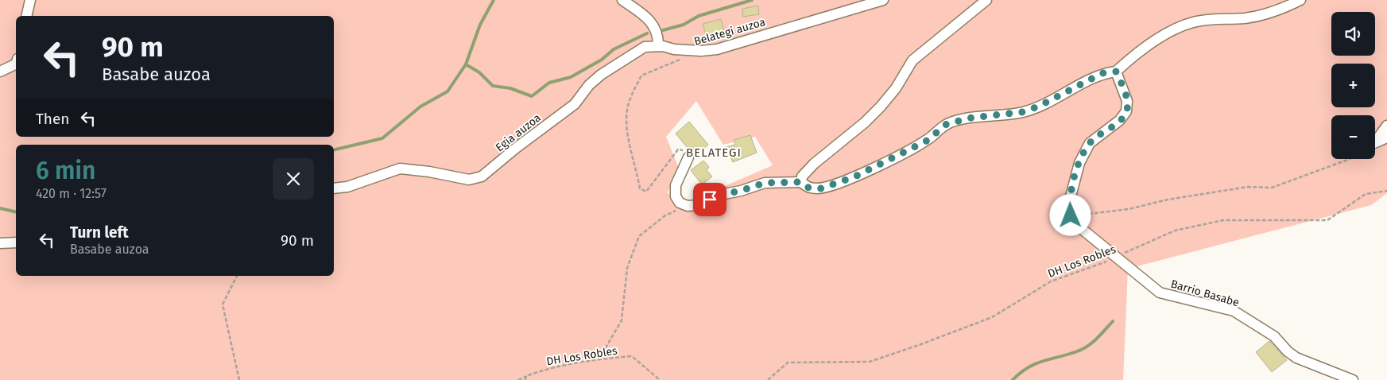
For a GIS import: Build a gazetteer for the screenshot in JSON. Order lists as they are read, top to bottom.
{
  "streets": {
    "lane": ["Belategi auzoa", "Egia auzoa", "Barrio Basabe"],
    "path": ["DH Los Robles"]
  },
  "crossings": [
    ["Belategi auzoa", "Egia auzoa"],
    ["DH Los Robles", "Barrio Basabe"]
  ],
  "districts": ["BELATEGI"],
  "page": {
    "map_buttons": ["+", "−"],
    "turn": ["90 m", "Basabe auzoa"],
    "then": "Then",
    "heading": ["6 min", "420 m · 12:57"],
    "list": [
      {
        "name": "Turn left",
        "note": "Basabe auzoa",
        "value": "90 m"
      }
    ]
  }
}
